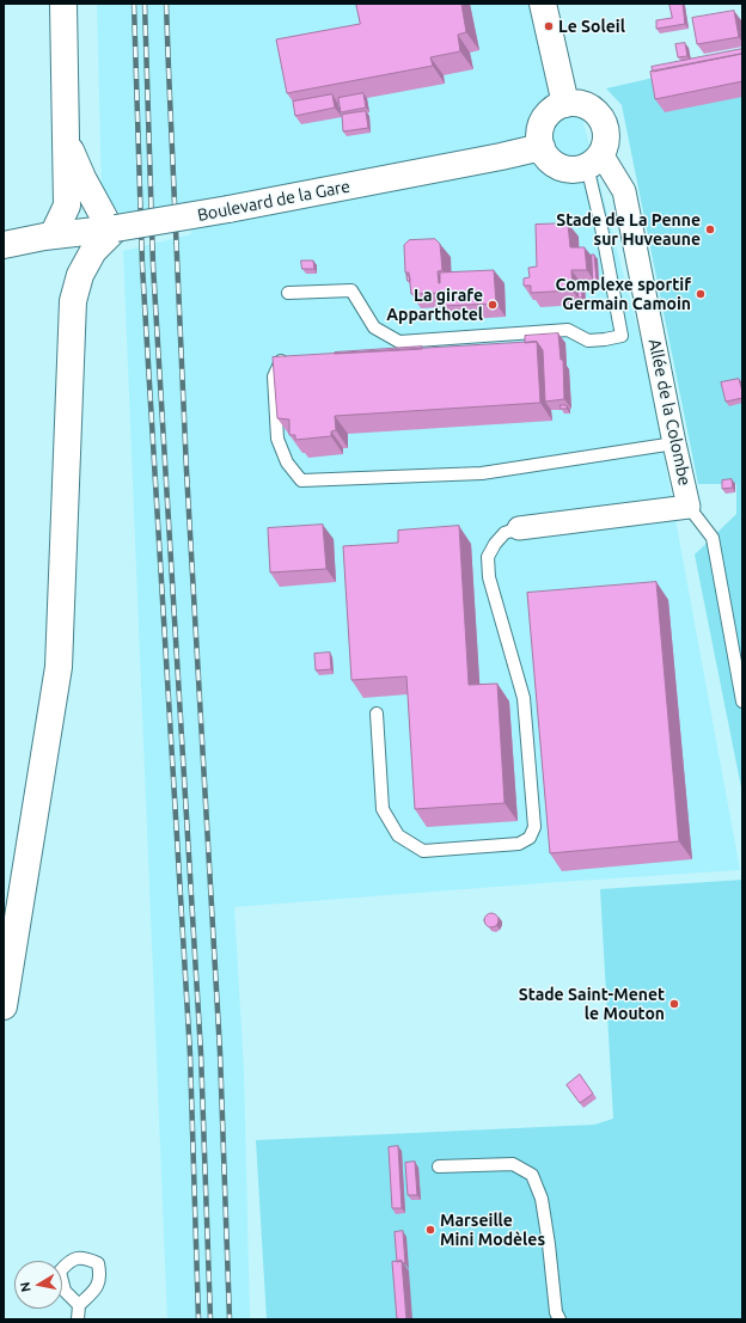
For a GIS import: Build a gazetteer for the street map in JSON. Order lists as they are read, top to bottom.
{
  "streets": {
    "main road": ["Boulevard de la Gare"],
    "street": ["Allée de la Colombe"]
  },
  "crossings": [
    ["Boulevard de la Gare", "Allée de la Colombe"]
  ],
  "places": [
    "Le Soleil",
    "Stade de La Penne sur Huveaune",
    "Complexe sportif Germain Camoin",
    "La girafe Apparthotel",
    "Stade Saint-Menet le Mouton",
    "Marseille Mini Modèles"
  ],
  "north": "left"
}
